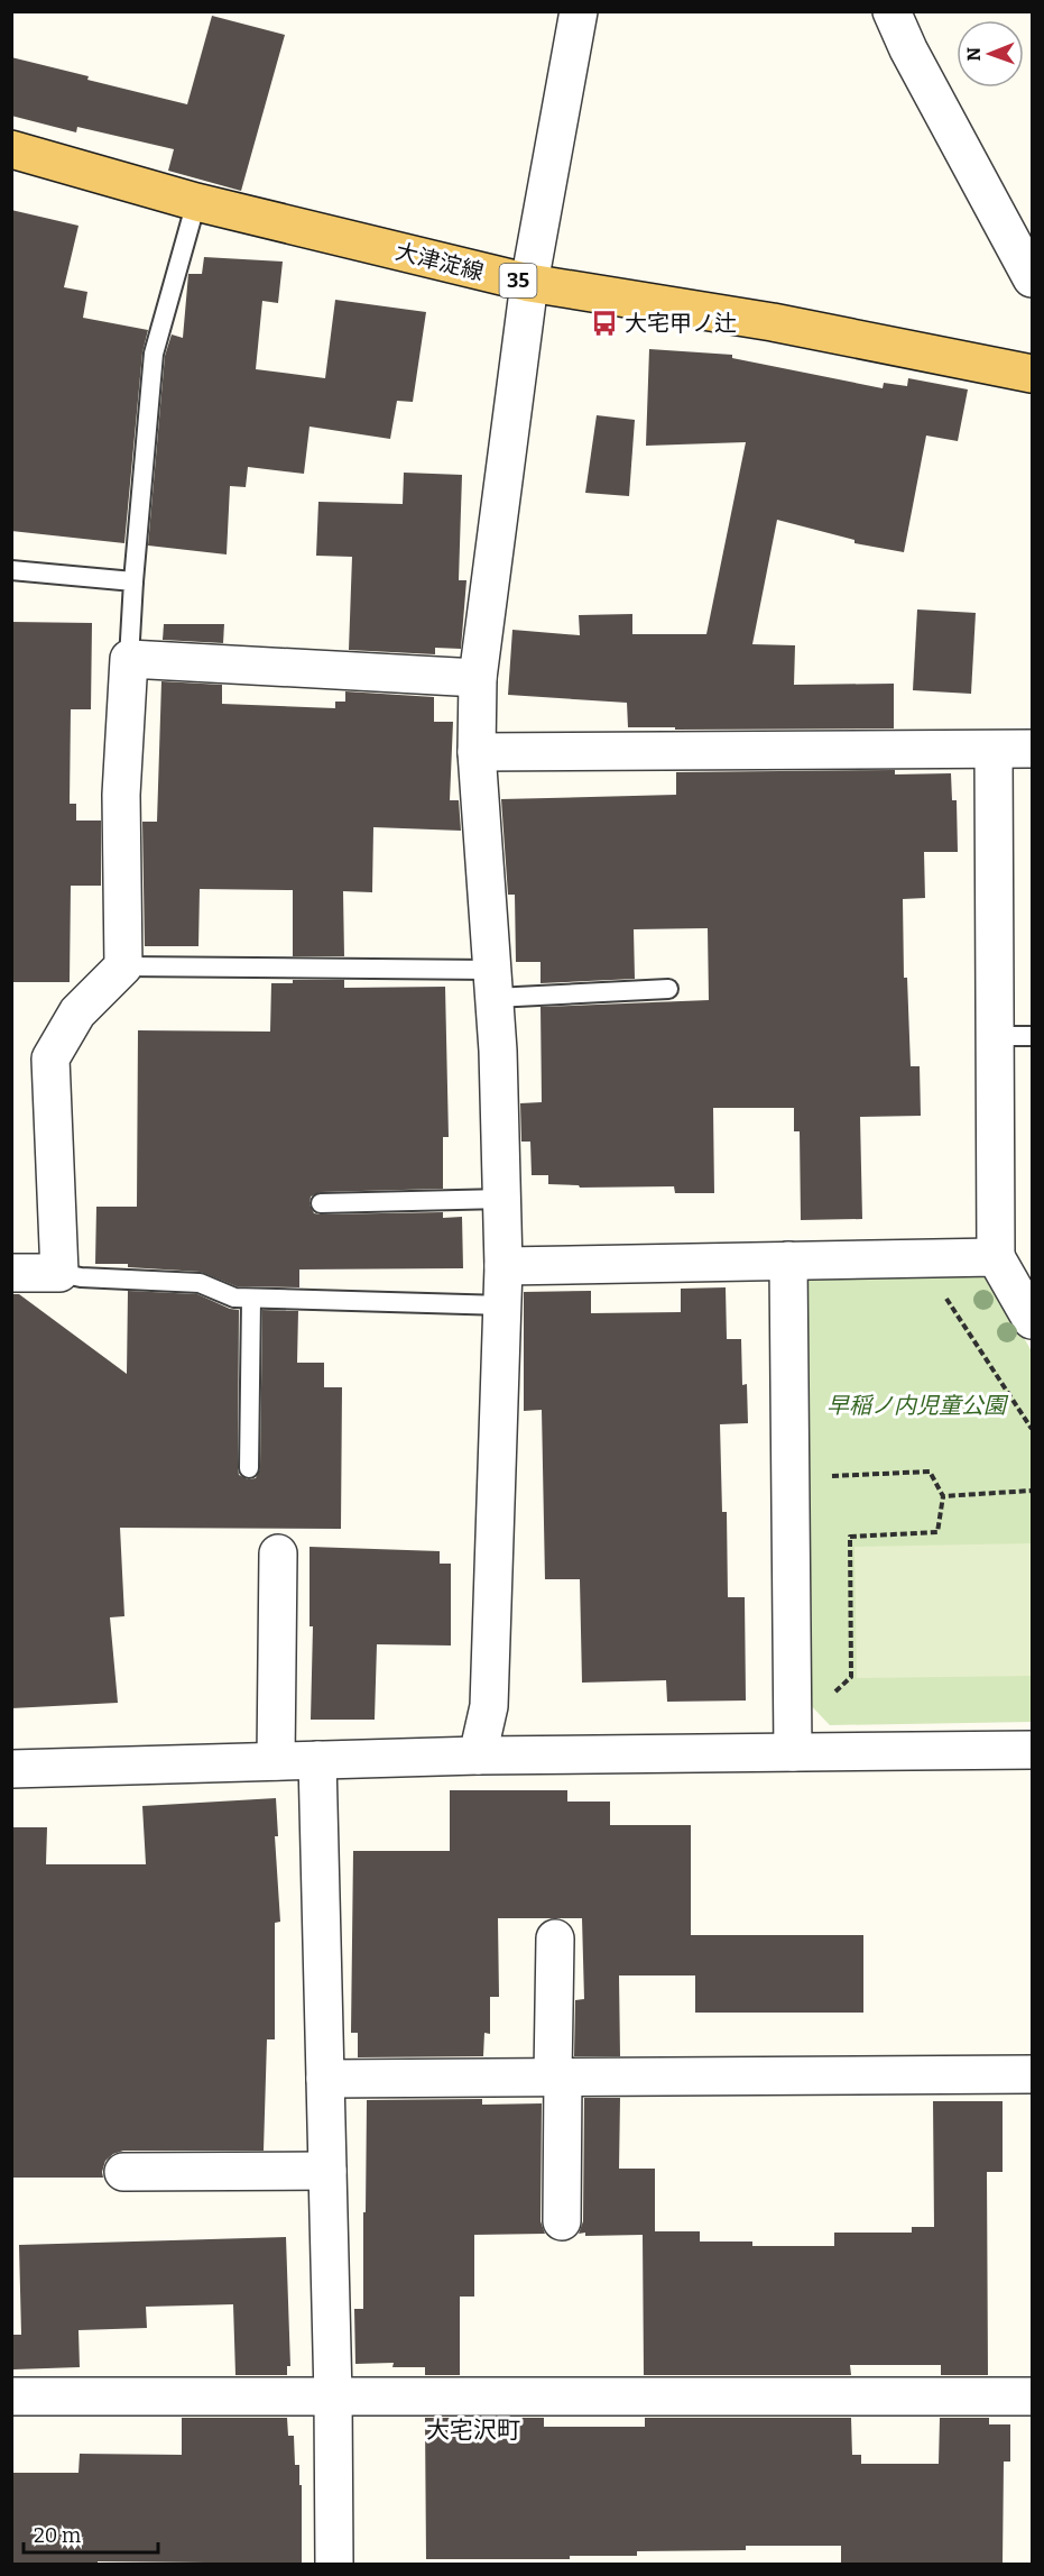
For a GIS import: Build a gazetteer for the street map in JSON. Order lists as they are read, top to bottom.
{
  "streets": {
    "main road": ["大津淀線", "35"]
  },
  "districts": ["大宅沢町"],
  "parks": ["早稲ノ内児童公園"],
  "places": {
    "bus stop": ["大宅甲ノ辻"]
  },
  "scale_bar": "20 m",
  "north": "left"
}
